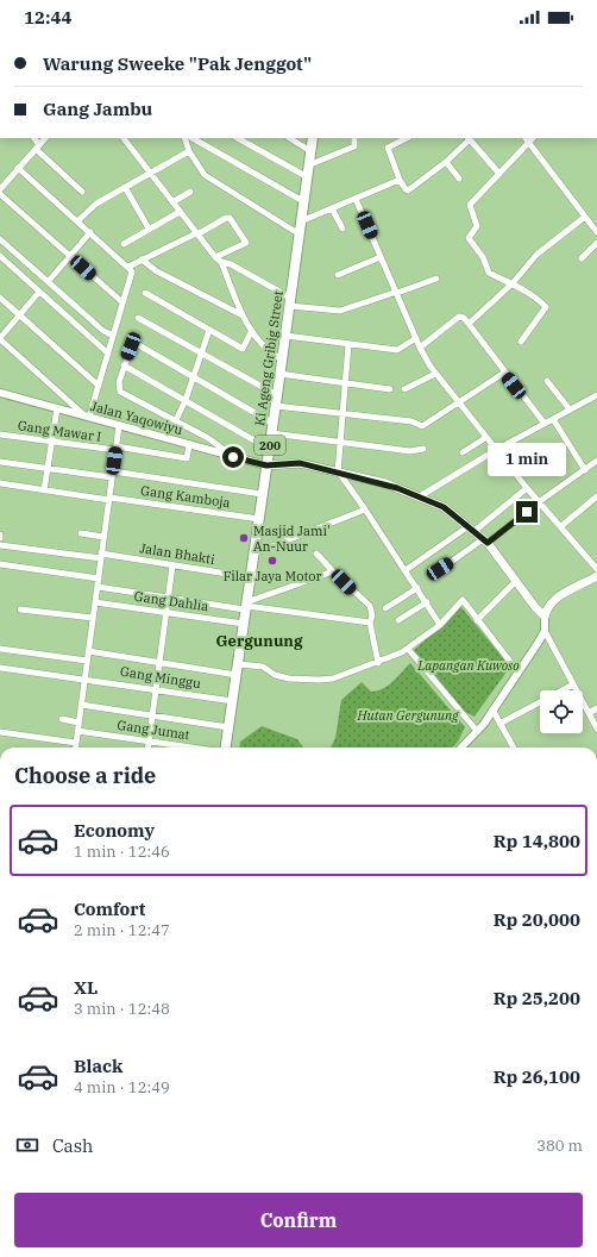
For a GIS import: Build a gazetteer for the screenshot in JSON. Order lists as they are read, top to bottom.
{
  "streets": {
    "main road": ["Ki Ageng Gribig Street", "200"],
    "street": [
      "Jalan Yaqowiyu",
      "Gang Mawar I",
      "Gang Kamboja",
      "Jalan Bhakti",
      "Gang Dahlia",
      "Gang Minggu",
      "Gang Jumat"
    ]
  },
  "crossings": [
    ["Ki Ageng Gribig Street", "Jalan Yaqowiyu"],
    ["Ki Ageng Gribig Street", "Gang Kamboja"],
    ["Ki Ageng Gribig Street", "Jalan Bhakti"],
    ["Ki Ageng Gribig Street", "Gang Dahlia"],
    ["Ki Ageng Gribig Street", "Gang Minggu"],
    ["Jalan Yaqowiyu", "Gang Mawar I"]
  ],
  "districts": ["Gergunung"],
  "parks": ["Lapangan Kuwoso", "Hutan Gergunung"],
  "places": ["Masjid Jami' An-Nuur", "Filar Jaya Motor"],
  "page": {
    "status": "12:44",
    "banner": ["Warung Sweeke \"Pak Jenggot\"", "Gang Jambu"],
    "bubble": "1 min",
    "heading": "Choose a ride",
    "list": [
      {
        "name": "Economy",
        "note": "1 min · 12:46",
        "value": "Rp 14,800"
      },
      {
        "name": "Comfort",
        "note": "2 min · 12:47",
        "value": "Rp 20,000"
      },
      {
        "name": "XL",
        "note": "3 min · 12:48",
        "value": "Rp 25,200"
      },
      {
        "name": "Black",
        "note": "4 min · 12:49",
        "value": "Rp 26,100"
      }
    ],
    "pay": ["Cash", "380 m"],
    "buttons": "Confirm"
  }
}
